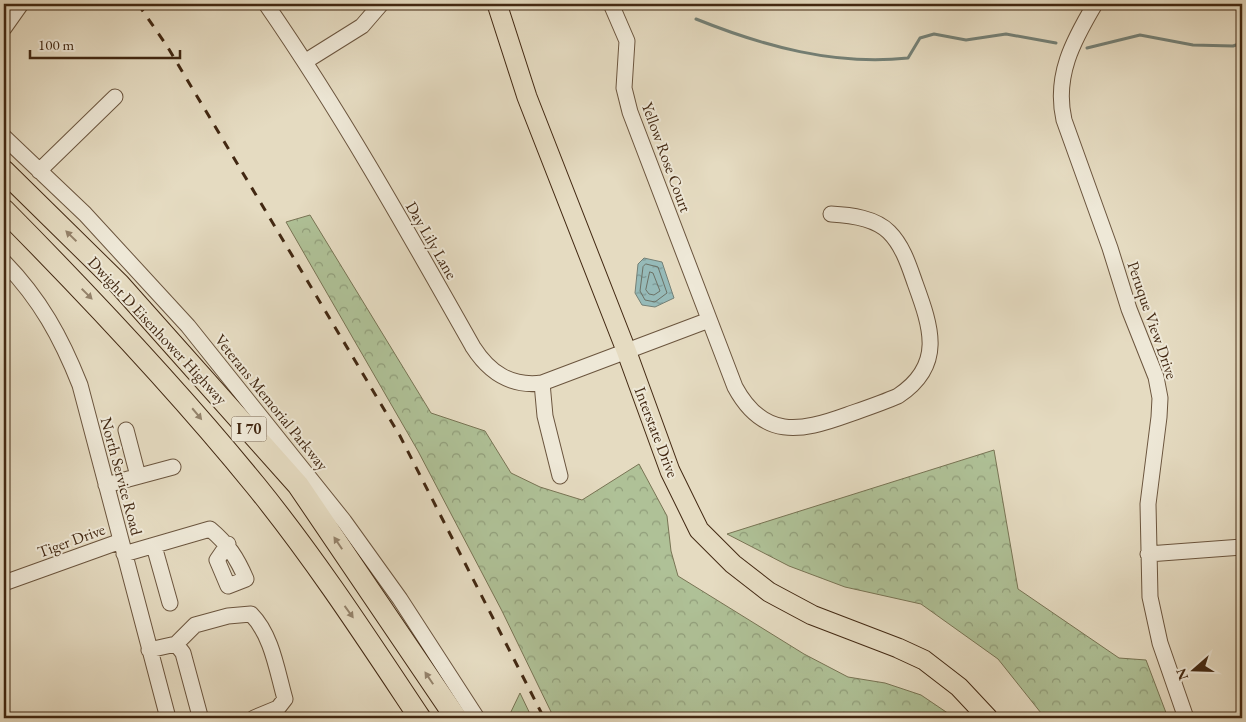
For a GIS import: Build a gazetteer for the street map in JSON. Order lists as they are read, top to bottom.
{
  "streets": {
    "highway": ["Dwight D Eisenhower Highway", "I 70"],
    "main road": ["Interstate Drive"],
    "street": [
      "Yellow Rose Court",
      "Day Lily Lane",
      "Peruque View Drive",
      "Veterans Memorial Parkway",
      "North Service Road",
      "Tiger Drive"
    ]
  },
  "crossings": [
    ["Yellow Rose Court", "Day Lily Lane"],
    ["Day Lily Lane", "Interstate Drive"],
    ["North Service Road", "Tiger Drive"]
  ],
  "scale_bar": "100 m",
  "north": "left"
}
